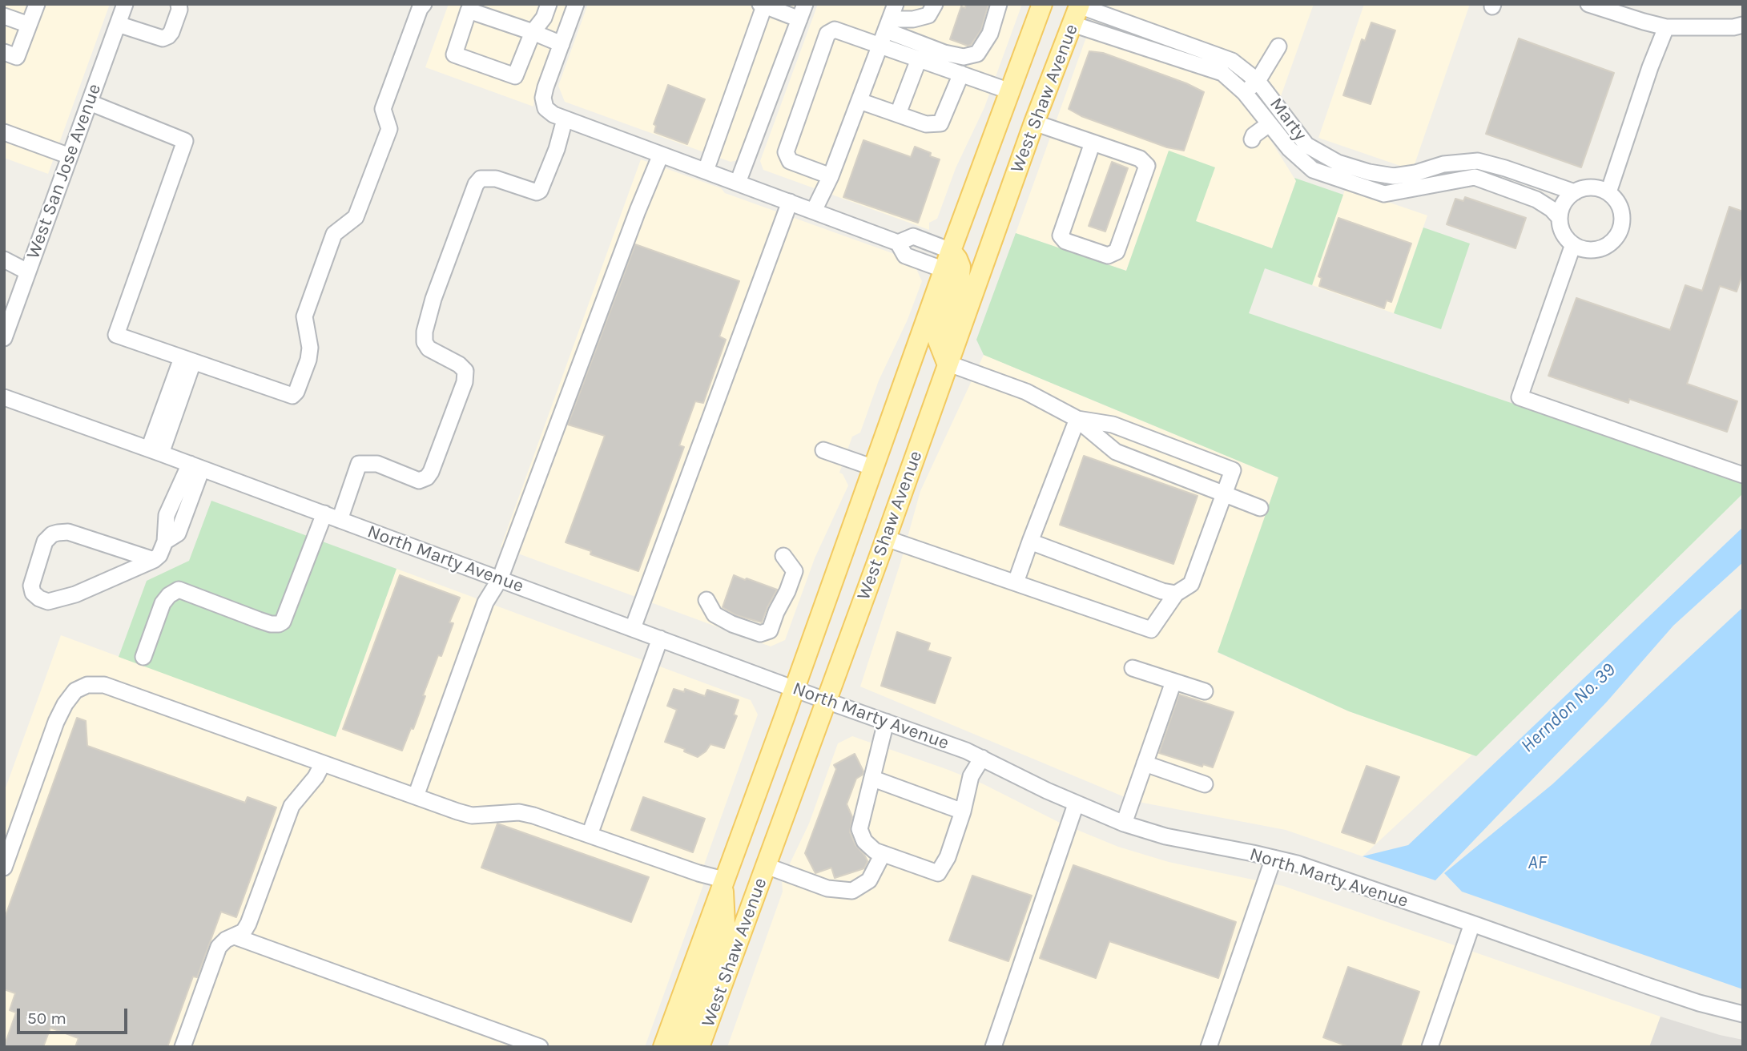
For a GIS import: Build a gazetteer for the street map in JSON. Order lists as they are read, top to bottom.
{
  "streets": {
    "main road": ["West Shaw Avenue"],
    "street": ["Marty", "West San Jose Avenue", "North Marty Avenue"]
  },
  "crossings": [
    ["West Shaw Avenue", "Marty"],
    ["West Shaw Avenue", "North Marty Avenue"]
  ],
  "water": ["Herndon No. 39", "AF"],
  "scale_bar": "50 m"
}
